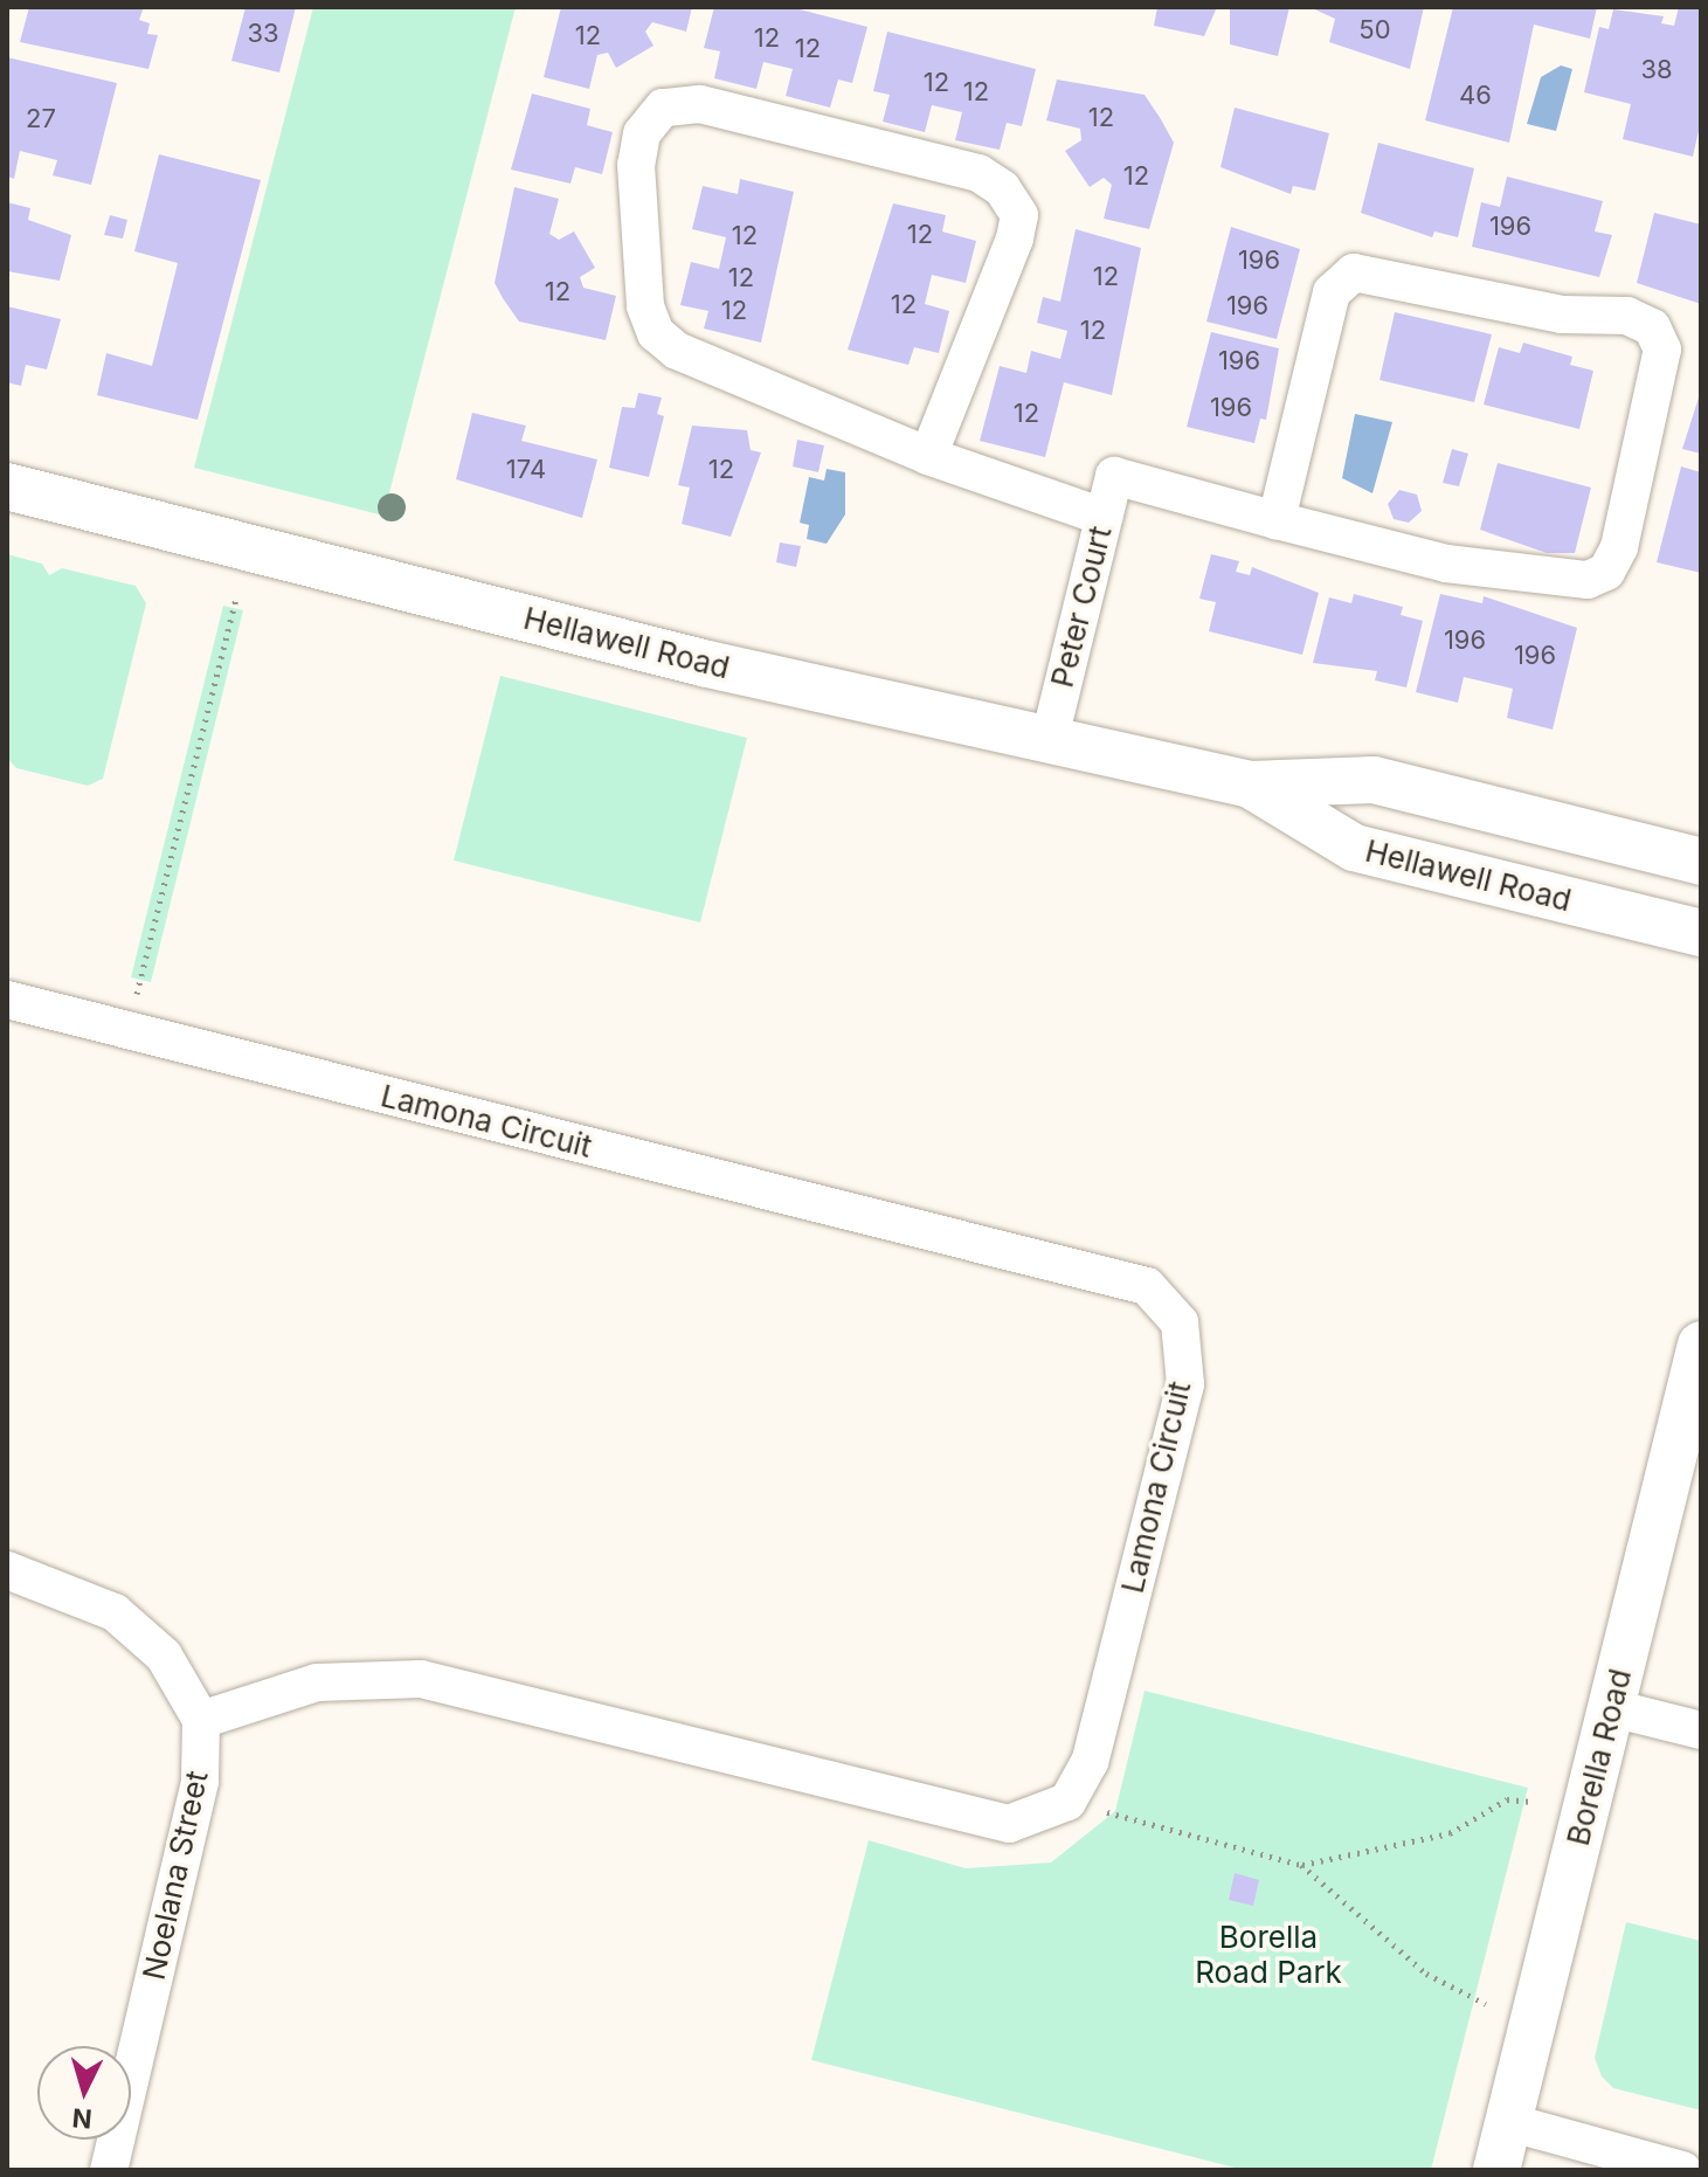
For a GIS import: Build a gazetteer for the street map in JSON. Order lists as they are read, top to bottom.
{
  "streets": {
    "street": [
      "Peter Court",
      "Hellawell Road",
      "Lamona Circuit",
      "Borella Road",
      "Noelana Street"
    ]
  },
  "crossings": [
    ["Peter Court", "Hellawell Road"]
  ],
  "parks": ["Borella Road Park"],
  "house_numbers": [
    "50",
    "33",
    "12",
    "12",
    "12",
    "38",
    "12",
    "12",
    "46",
    "12",
    "27",
    "12",
    "196",
    "12",
    "12",
    "196",
    "12",
    "12",
    "12",
    "12",
    "196",
    "12",
    "12",
    "196",
    "196",
    "12",
    "174",
    "12",
    "196",
    "196"
  ],
  "north": "bottom"
}
